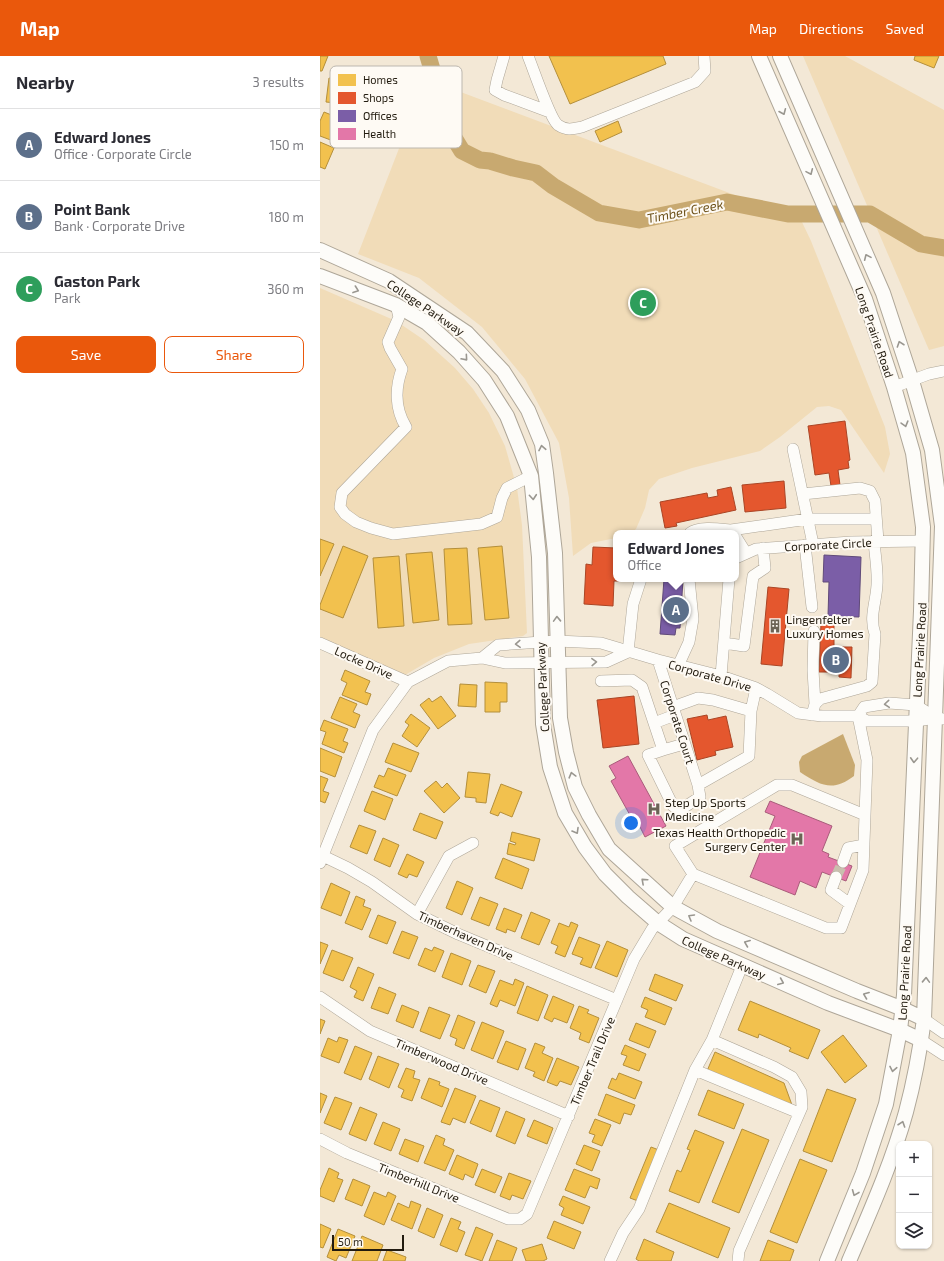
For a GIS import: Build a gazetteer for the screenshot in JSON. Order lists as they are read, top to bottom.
{
  "streets": {
    "main road": ["College Parkway", "Long Prairie Road"],
    "street": [
      "Corporate Circle",
      "Locke Drive",
      "Corporate Drive",
      "Corporate Court",
      "Timberhaven Drive",
      "Timberwood Drive",
      "Timber Trail Drive",
      "Timberhill Drive"
    ]
  },
  "crossings": [
    ["College Parkway", "Long Prairie Road"],
    ["College Parkway", "Corporate Drive"],
    ["College Parkway", "Timber Trail Drive"],
    ["Long Prairie Road", "Corporate Circle"],
    ["Long Prairie Road", "Corporate Drive"],
    ["Corporate Drive", "Corporate Court"],
    ["Timberhaven Drive", "Timber Trail Drive"],
    ["Timberwood Drive", "Timber Trail Drive"],
    ["Timber Trail Drive", "Timberhill Drive"]
  ],
  "water": ["Timber Creek"],
  "places": {
    "building": ["Lingenfelter Luxury Homes"],
    "hospital": ["Step Up Sports Medicine", "Texas Health Orthopedic Surgery Center"]
  },
  "legend": [
    "Homes",
    "Shops",
    "Offices",
    "Health"
  ],
  "scale_bar": "50 m",
  "page": {
    "header": "Map",
    "nav": ["Map", "Directions", "Saved"],
    "heading": ["Nearby", "3 results"],
    "list": [
      {
        "mark": "A",
        "name": "Edward Jones",
        "note": "Office · Corporate Circle",
        "value": "150 m"
      },
      {
        "mark": "B",
        "name": "Point Bank",
        "note": "Bank · Corporate Drive",
        "value": "180 m"
      },
      {
        "mark": "C",
        "name": "Gaston Park",
        "note": "Park",
        "value": "360 m"
      }
    ],
    "pins": ["C", "A", "B"],
    "buttons": ["Save", "Share"],
    "popup": ["Edward Jones", "Office"],
    "map_buttons": ["+", "−"],
    "scale": "50 m"
  }
}
